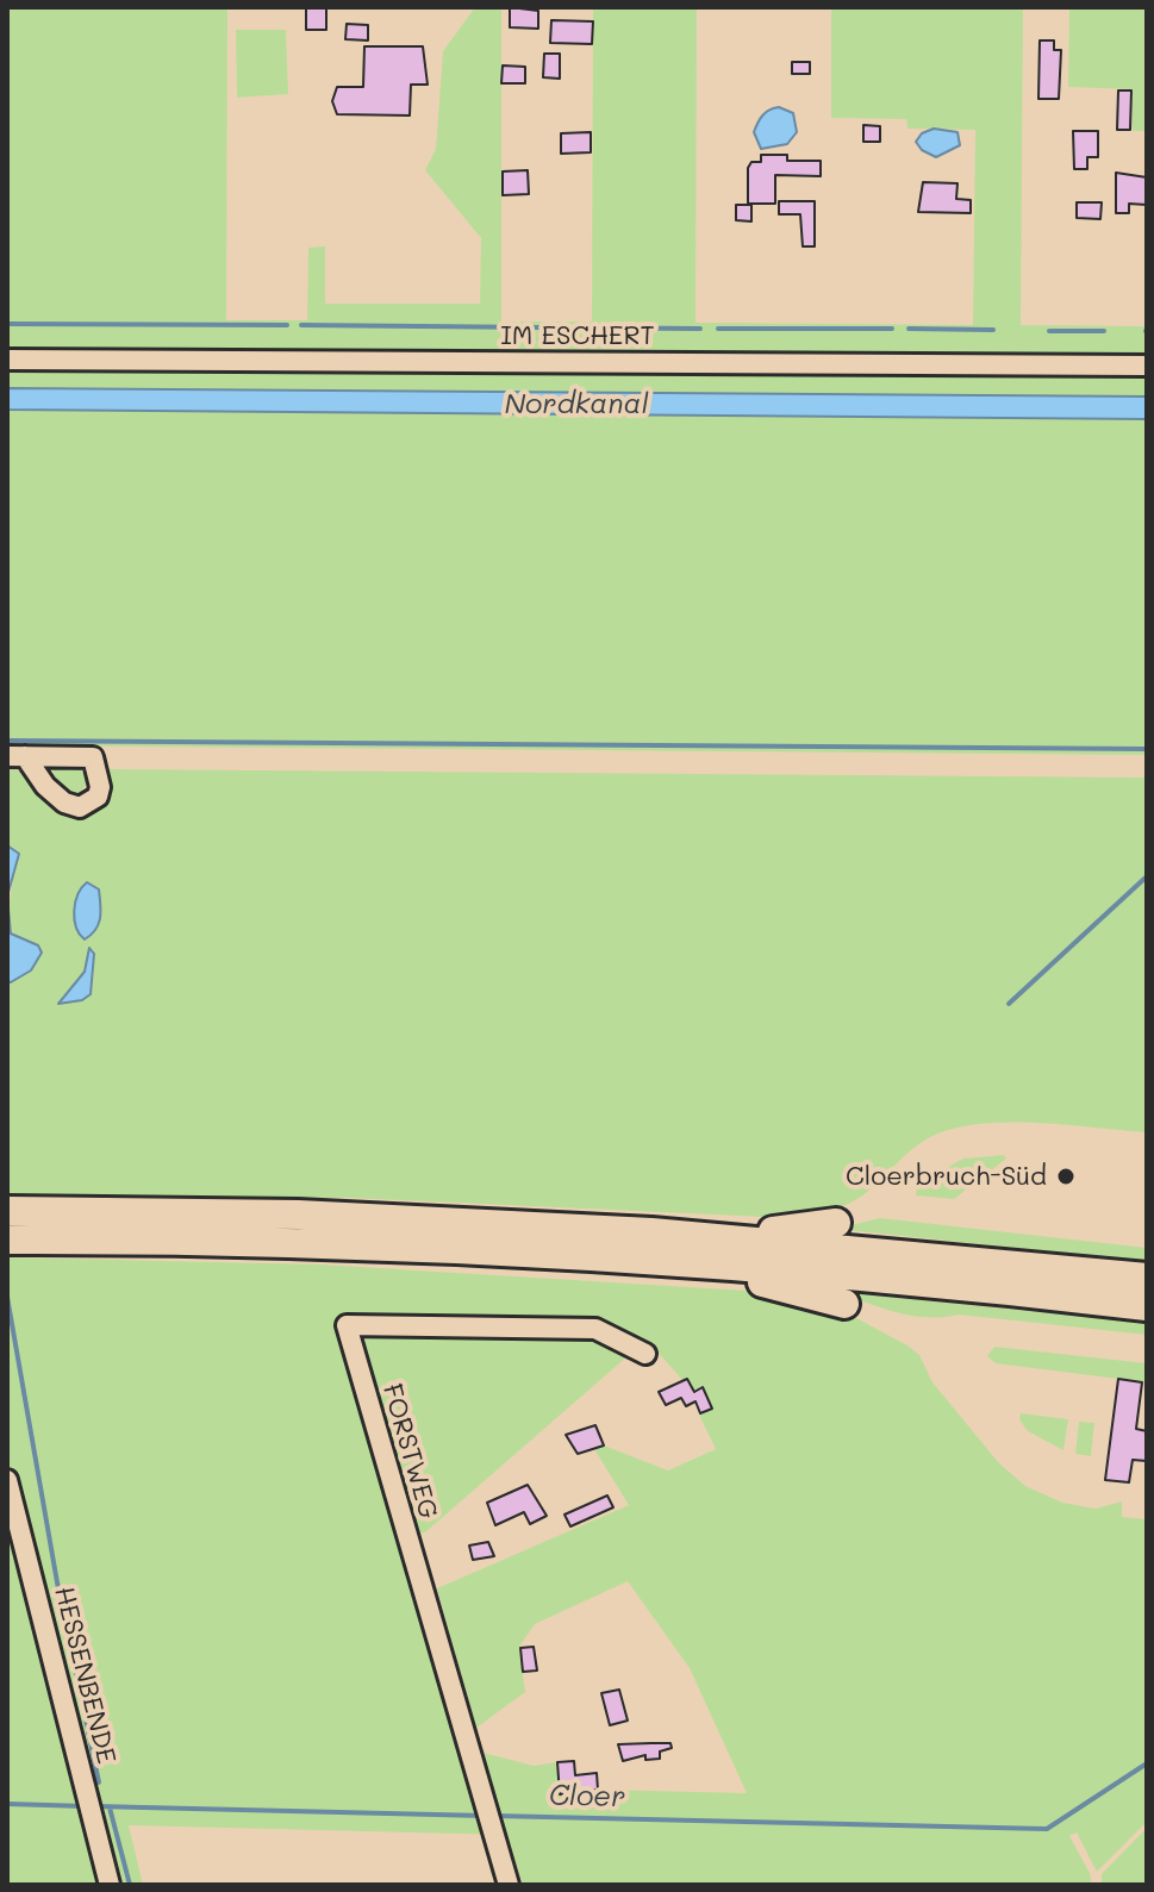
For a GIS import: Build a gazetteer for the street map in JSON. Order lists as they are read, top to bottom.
{
  "streets": {
    "street": ["IM ESCHERT", "FORSTWEG", "HESSENBENDE"]
  },
  "water": ["Nordkanal", "Cloer"],
  "places": ["Cloerbruch-Süd"]
}
